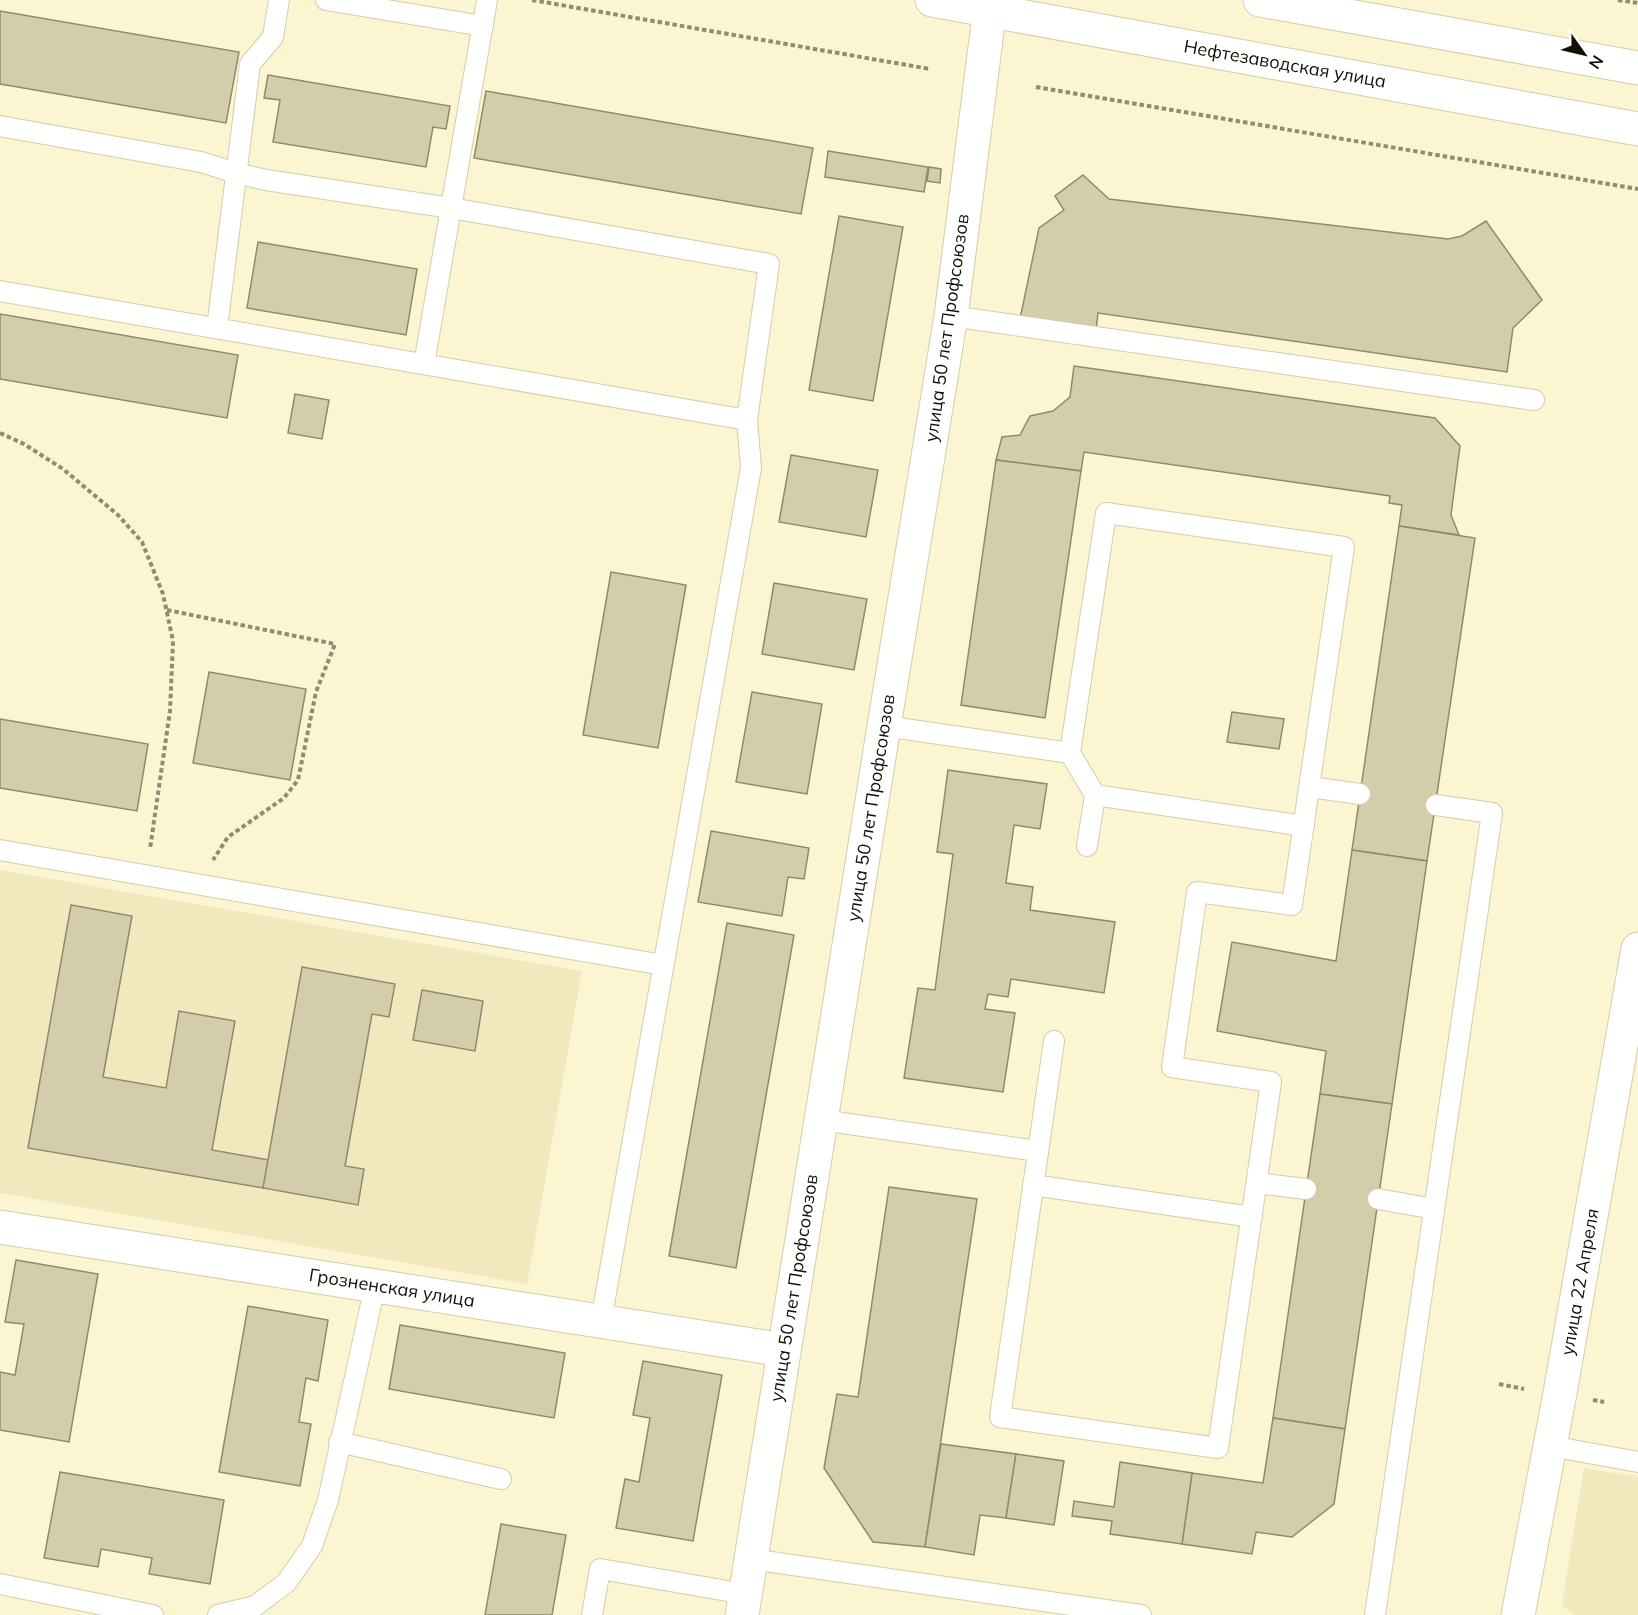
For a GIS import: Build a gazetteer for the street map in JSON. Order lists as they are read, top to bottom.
{
  "streets": {
    "street": [
      "Нефтезаводская улица",
      "улица 50 лет Профсоюзов",
      "улица 22 Апреля",
      "Грозненская улица"
    ]
  },
  "crossings": [
    ["Нефтезаводская улица", "улица 50 лет Профсоюзов"],
    ["улица 50 лет Профсоюзов", "Грозненская улица"]
  ],
  "north": "bottom right"
}
